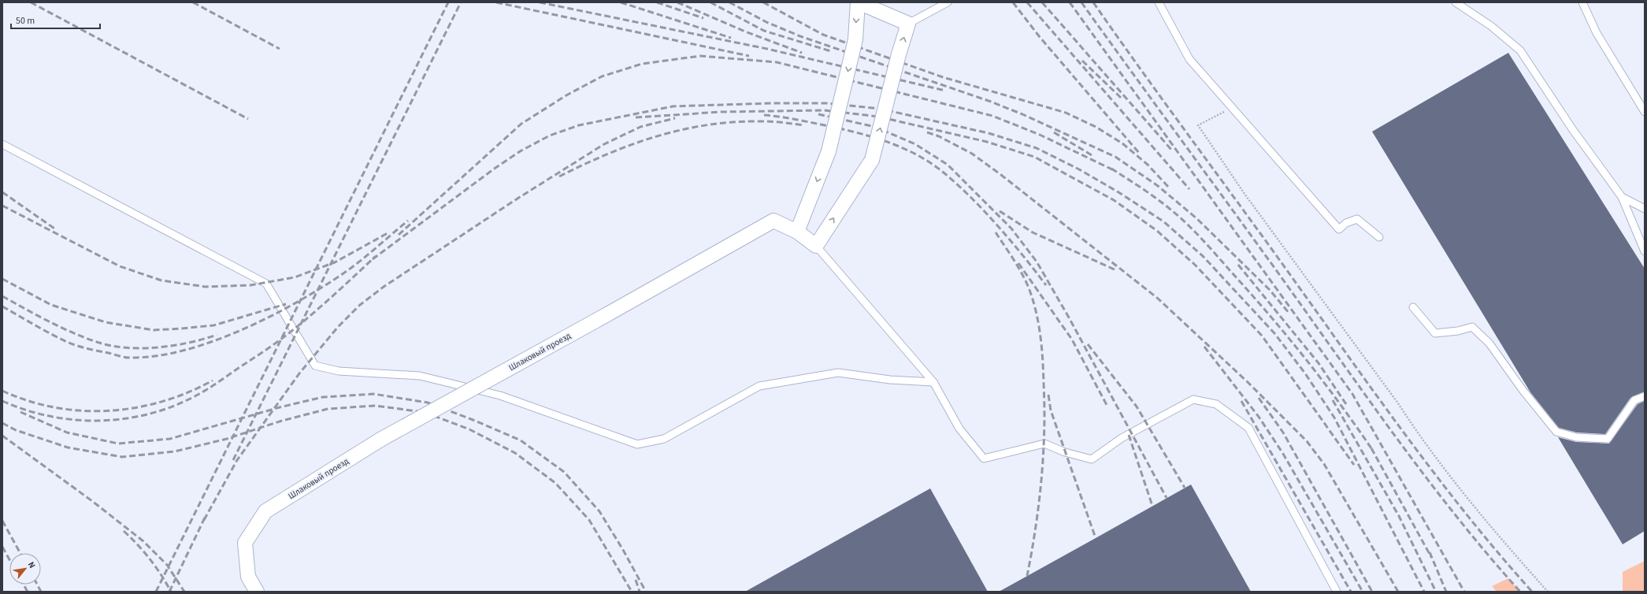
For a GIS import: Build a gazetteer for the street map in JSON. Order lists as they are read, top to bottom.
{
  "streets": {
    "street": ["Шлаковый проезд"]
  },
  "scale_bar": "50 m",
  "north": "top right"
}
